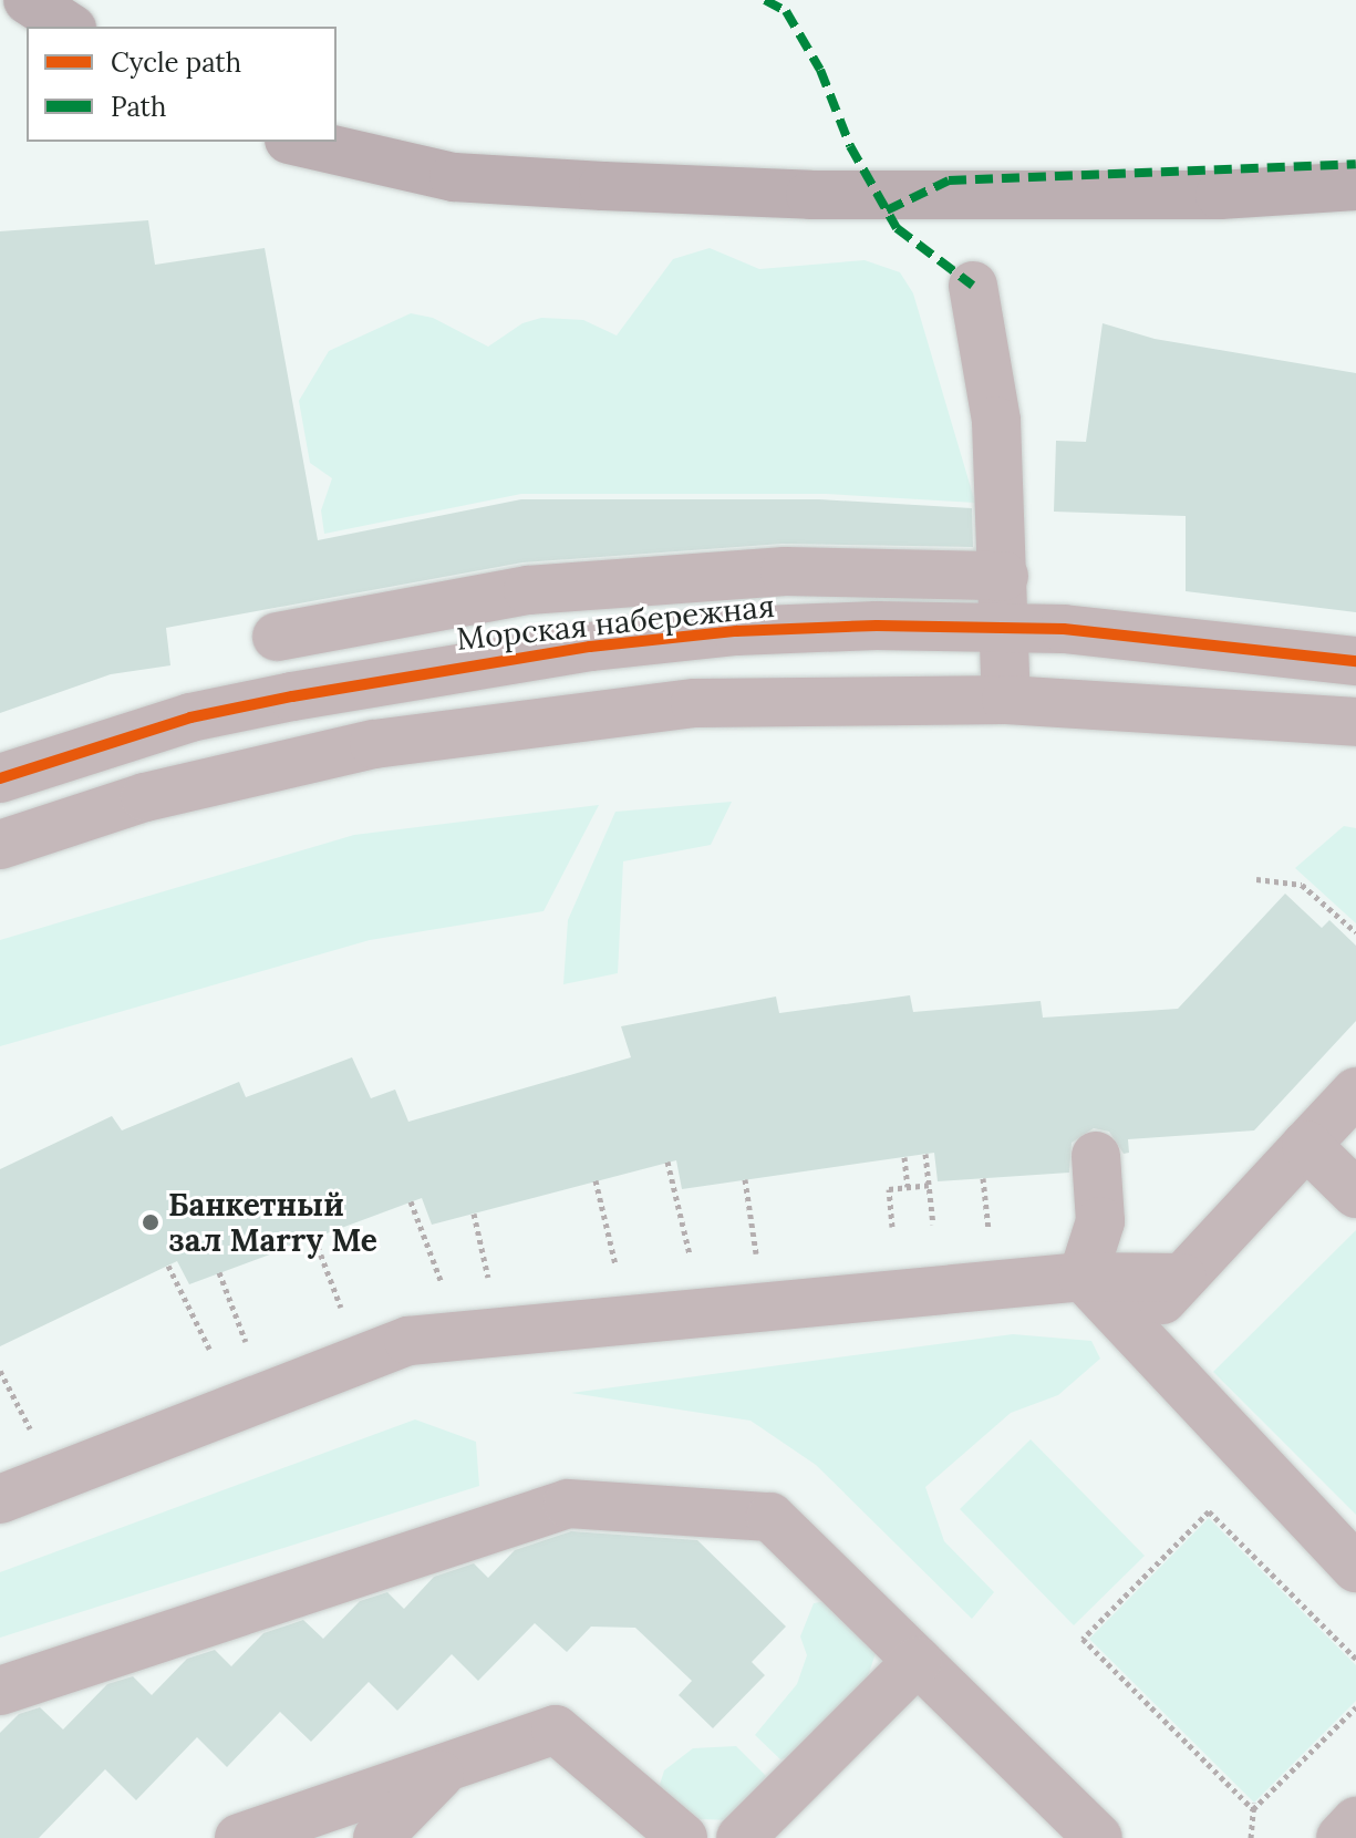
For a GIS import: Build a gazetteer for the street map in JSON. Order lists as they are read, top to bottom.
{
  "streets": {
    "street": ["Морская набережная"]
  },
  "places": ["Банкетный зал Marry Me"],
  "legend": ["Cycle path", "Path"]
}
